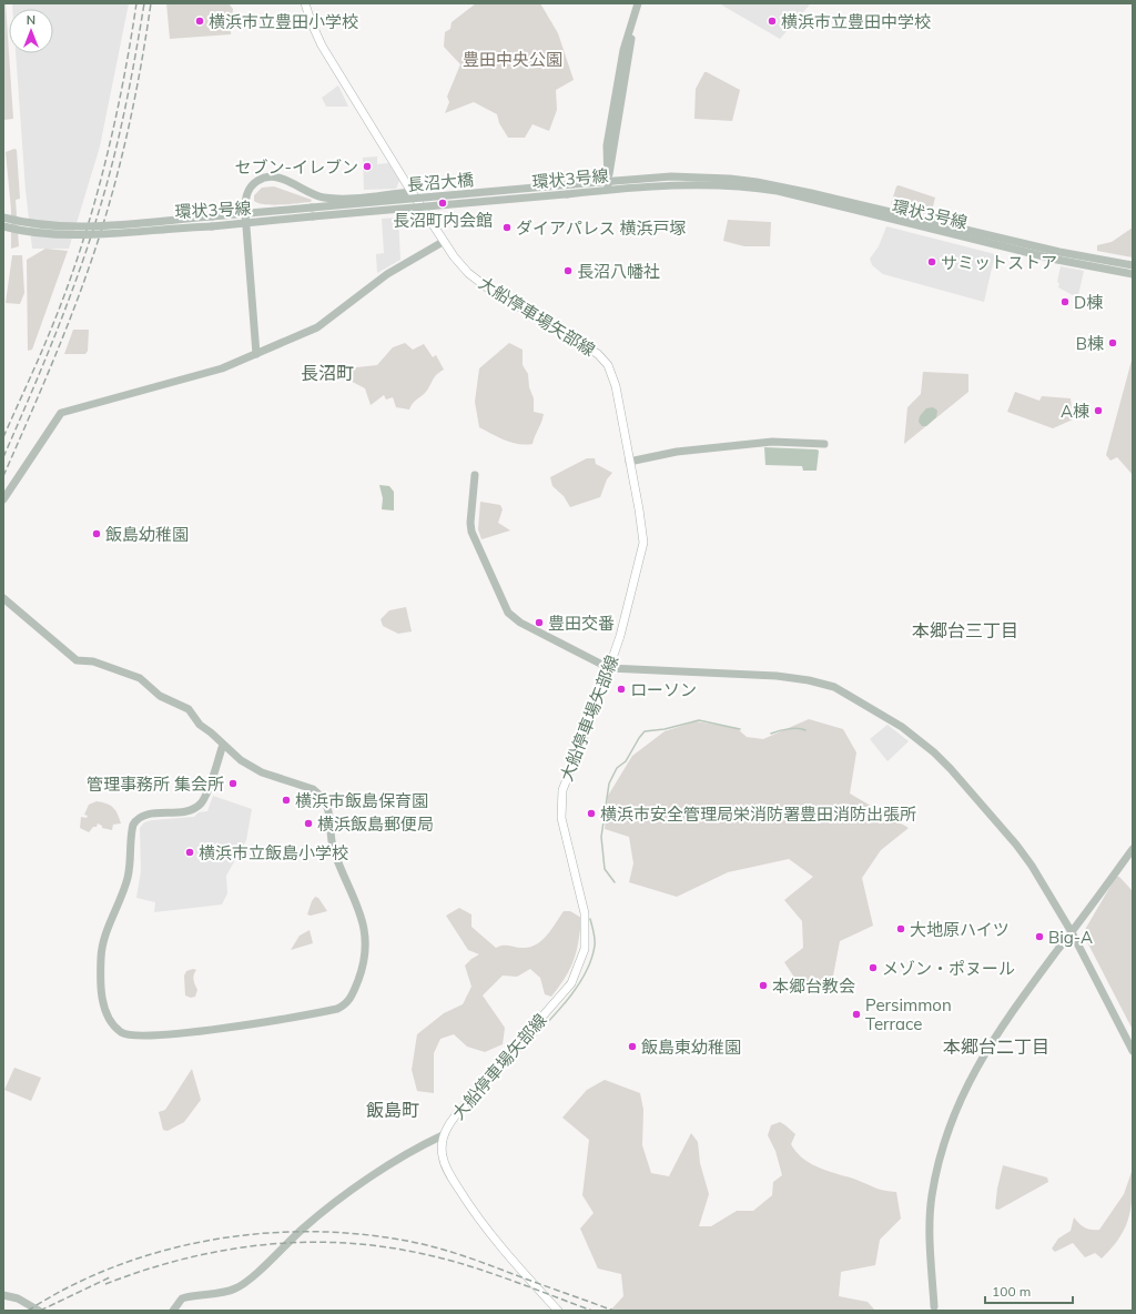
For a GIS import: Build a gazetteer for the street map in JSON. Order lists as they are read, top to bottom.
{
  "streets": {
    "main road": ["大船停車場矢部線"],
    "street": ["環状3号線", "長沼大橋"]
  },
  "crossings": [
    ["環状3号線", "長沼大橋"]
  ],
  "districts": [
    "長沼町",
    "本郷台三丁目",
    "本郷台二丁目",
    "飯島町"
  ],
  "parks": ["豊田中央公園"],
  "places": [
    "横浜市立豊田小学校",
    "横浜市立豊田中学校",
    "セブン-イレブン",
    "長沼町内会館",
    "ダイアパレス 横浜戸塚",
    "サミットストア",
    "長沼八幡社",
    "D棟",
    "B棟",
    "A棟",
    "飯島幼稚園",
    "豊田交番",
    "ローソン",
    "管理事務所 集会所",
    "横浜市飯島保育園",
    "横浜市安全管理局栄消防署豊田消防出張所",
    "横浜飯島郵便局",
    "横浜市立飯島小学校",
    "大地原ハイツ",
    "Big-A",
    "メゾン・ポヌール",
    "本郷台教会",
    "Persimmon Terrace",
    "飯島東幼稚園"
  ],
  "scale_bar": "100 m",
  "north": "top"
}
